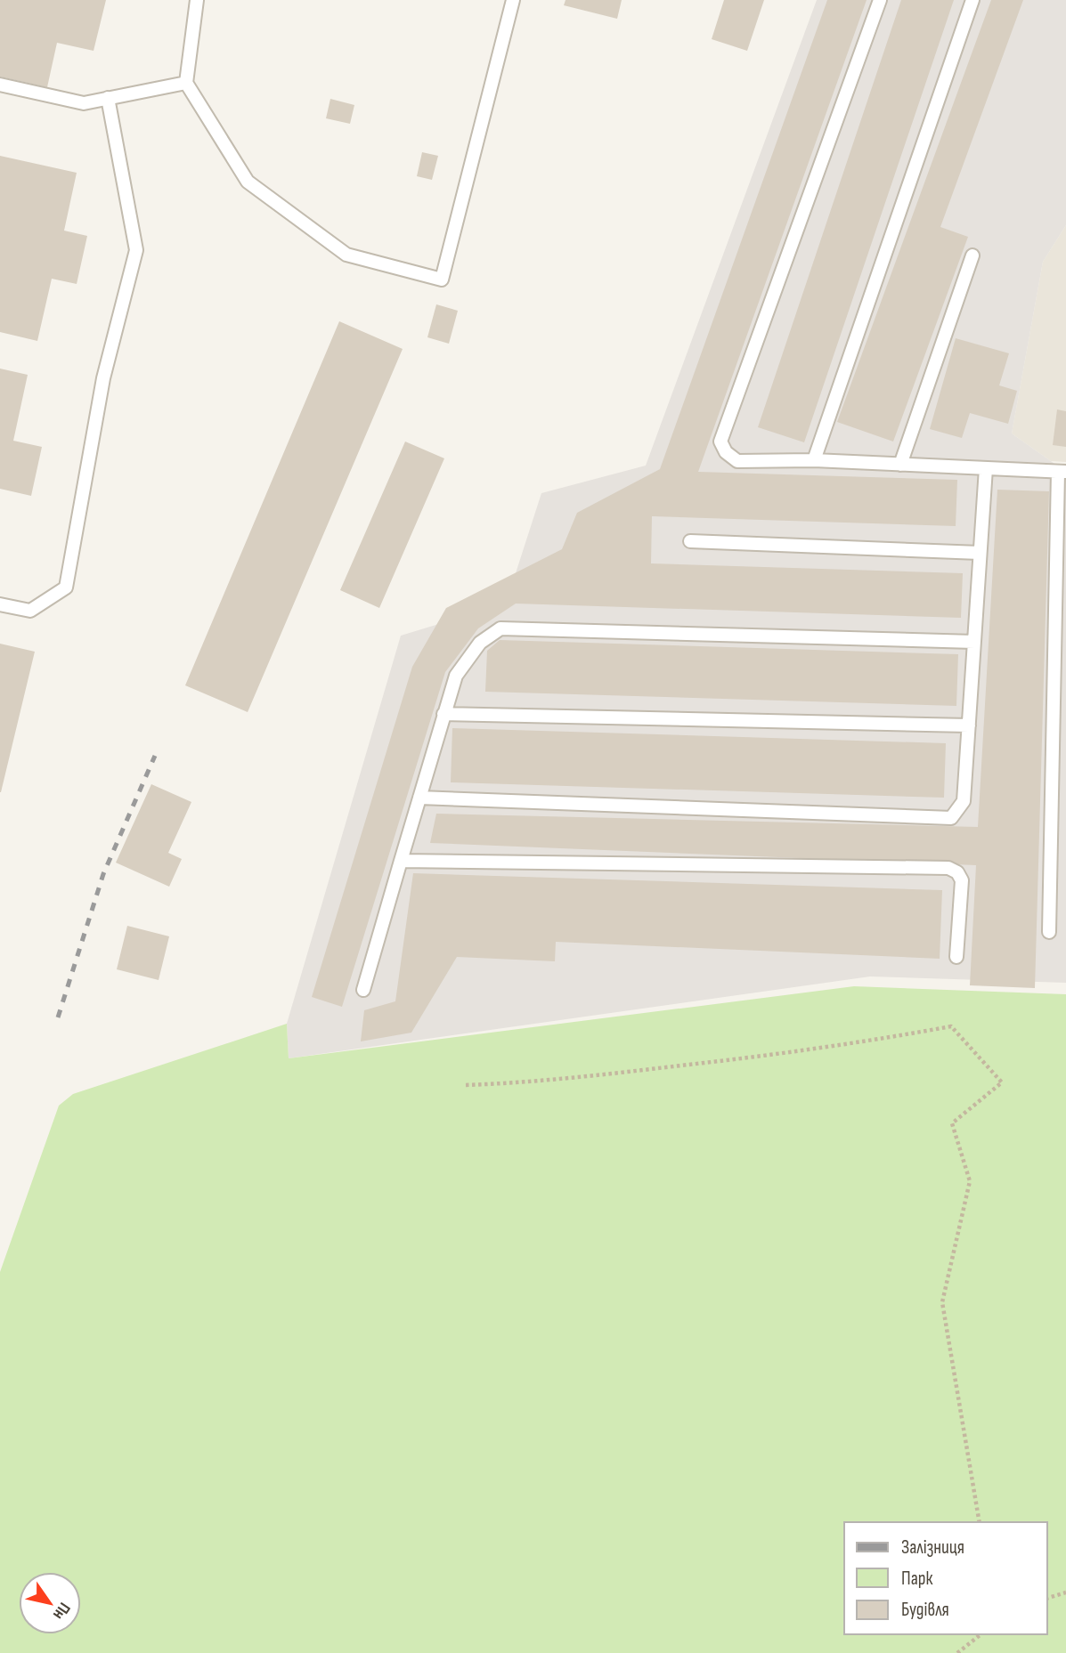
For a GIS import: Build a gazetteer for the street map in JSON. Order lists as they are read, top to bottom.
{
  "legend": ["Залізниця", "Парк", "Будівля"],
  "north": "bottom right"
}
